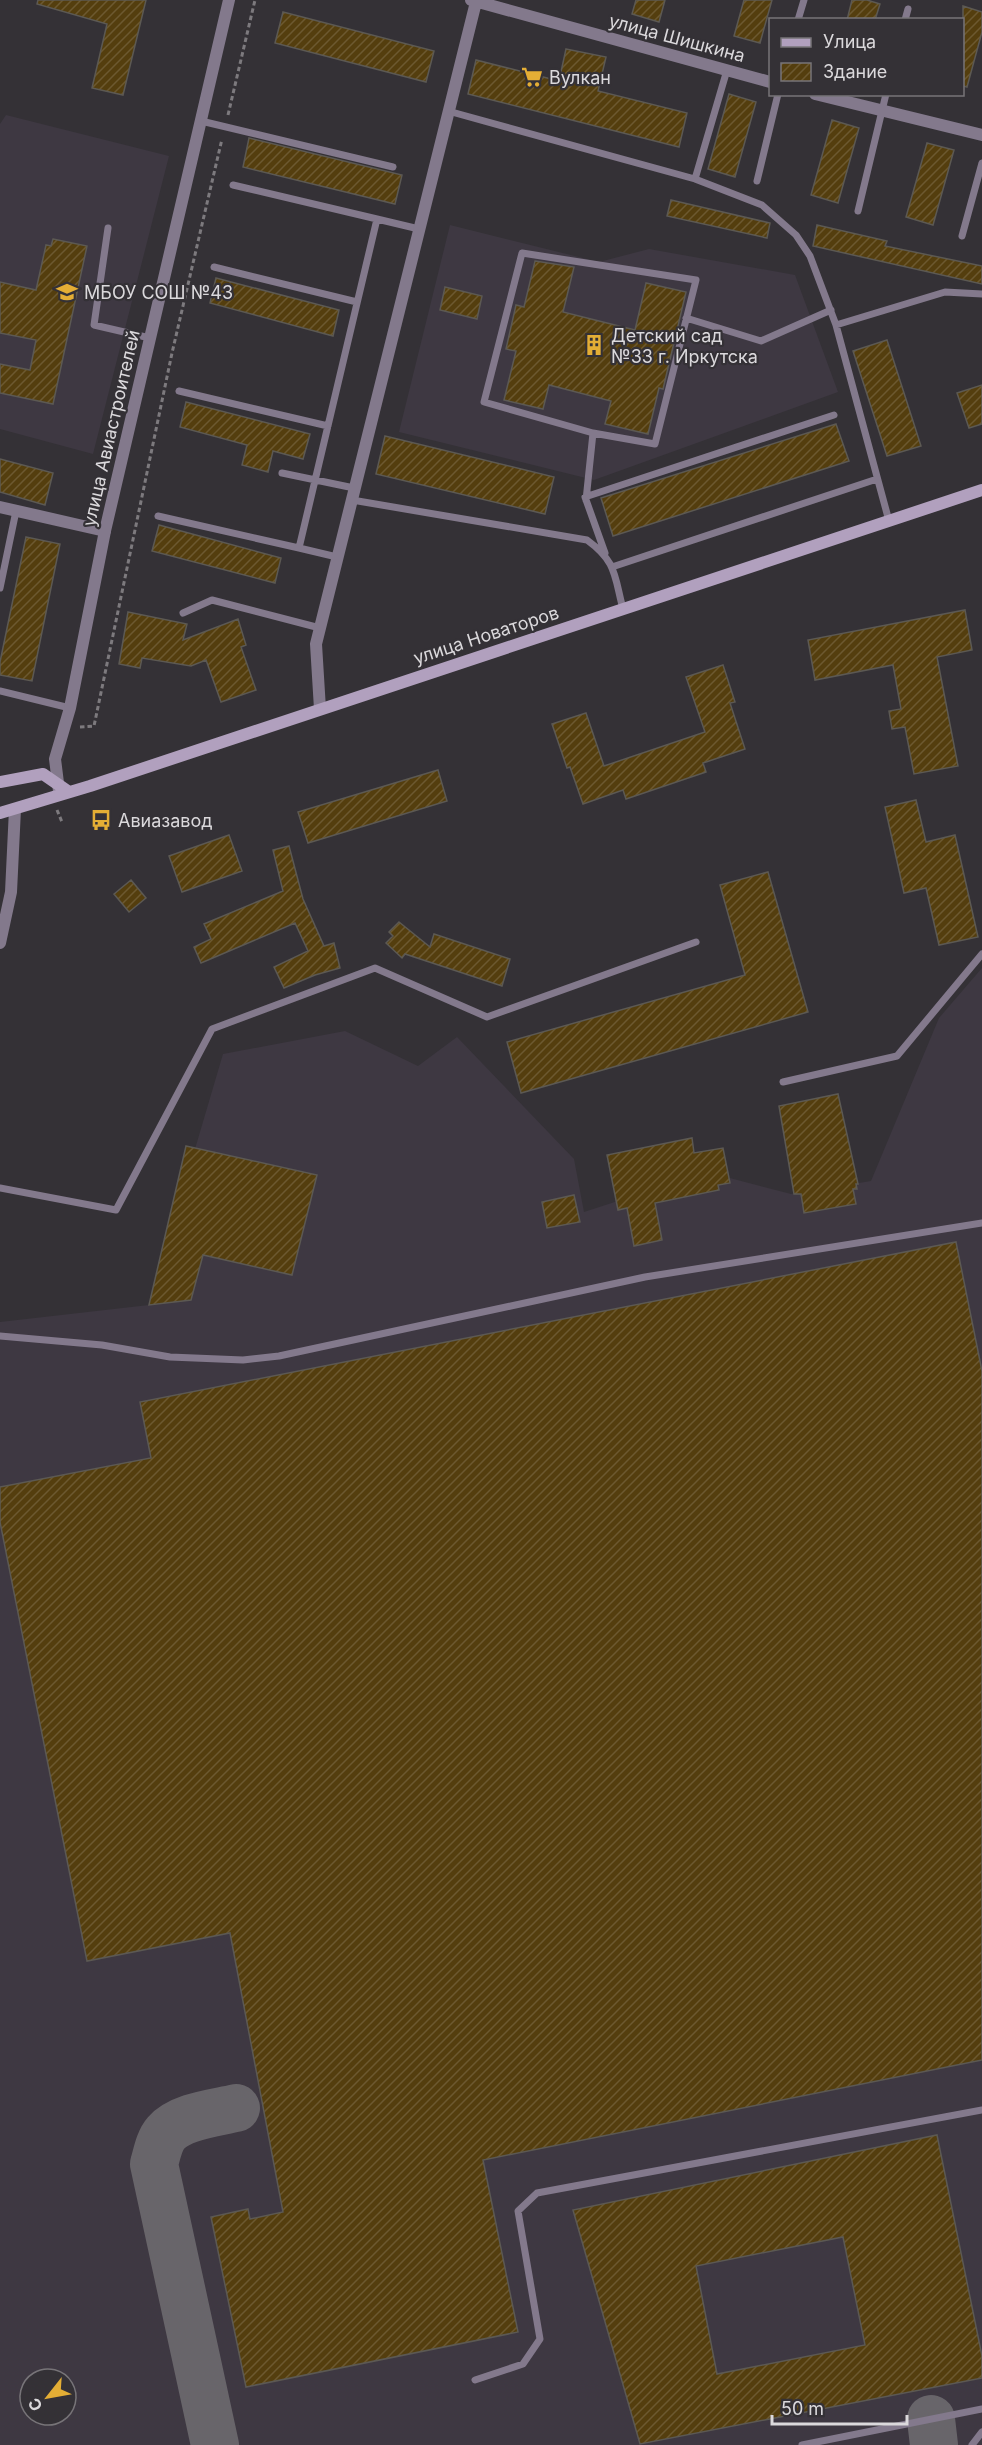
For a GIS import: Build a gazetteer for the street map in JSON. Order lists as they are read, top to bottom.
{
  "streets": {
    "main road": ["улица Новаторов"],
    "street": ["улица Шишкина", "улица Авиастроителей"]
  },
  "crossings": [
    ["улица Авиастроителей", "улица Новаторов"]
  ],
  "places": {
    "supermarket": ["Вулкан"],
    "school or university": ["МБОУ СОШ №43"],
    "building": ["Детский сад №33 г. Иркутска"],
    "bus stop": ["Авиазавод"]
  },
  "legend": ["Улица", "Здание"],
  "scale_bar": "50 m",
  "north": "bottom left"
}
